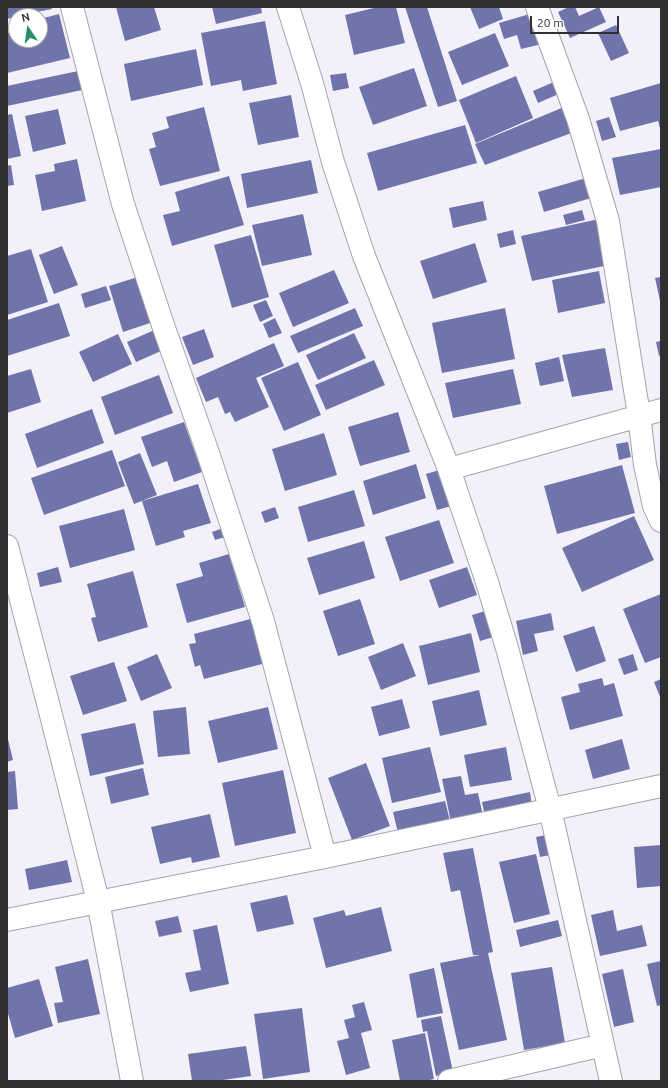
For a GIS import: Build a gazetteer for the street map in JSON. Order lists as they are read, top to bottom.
{
  "scale_bar": "20 m",
  "north": "top"
}
